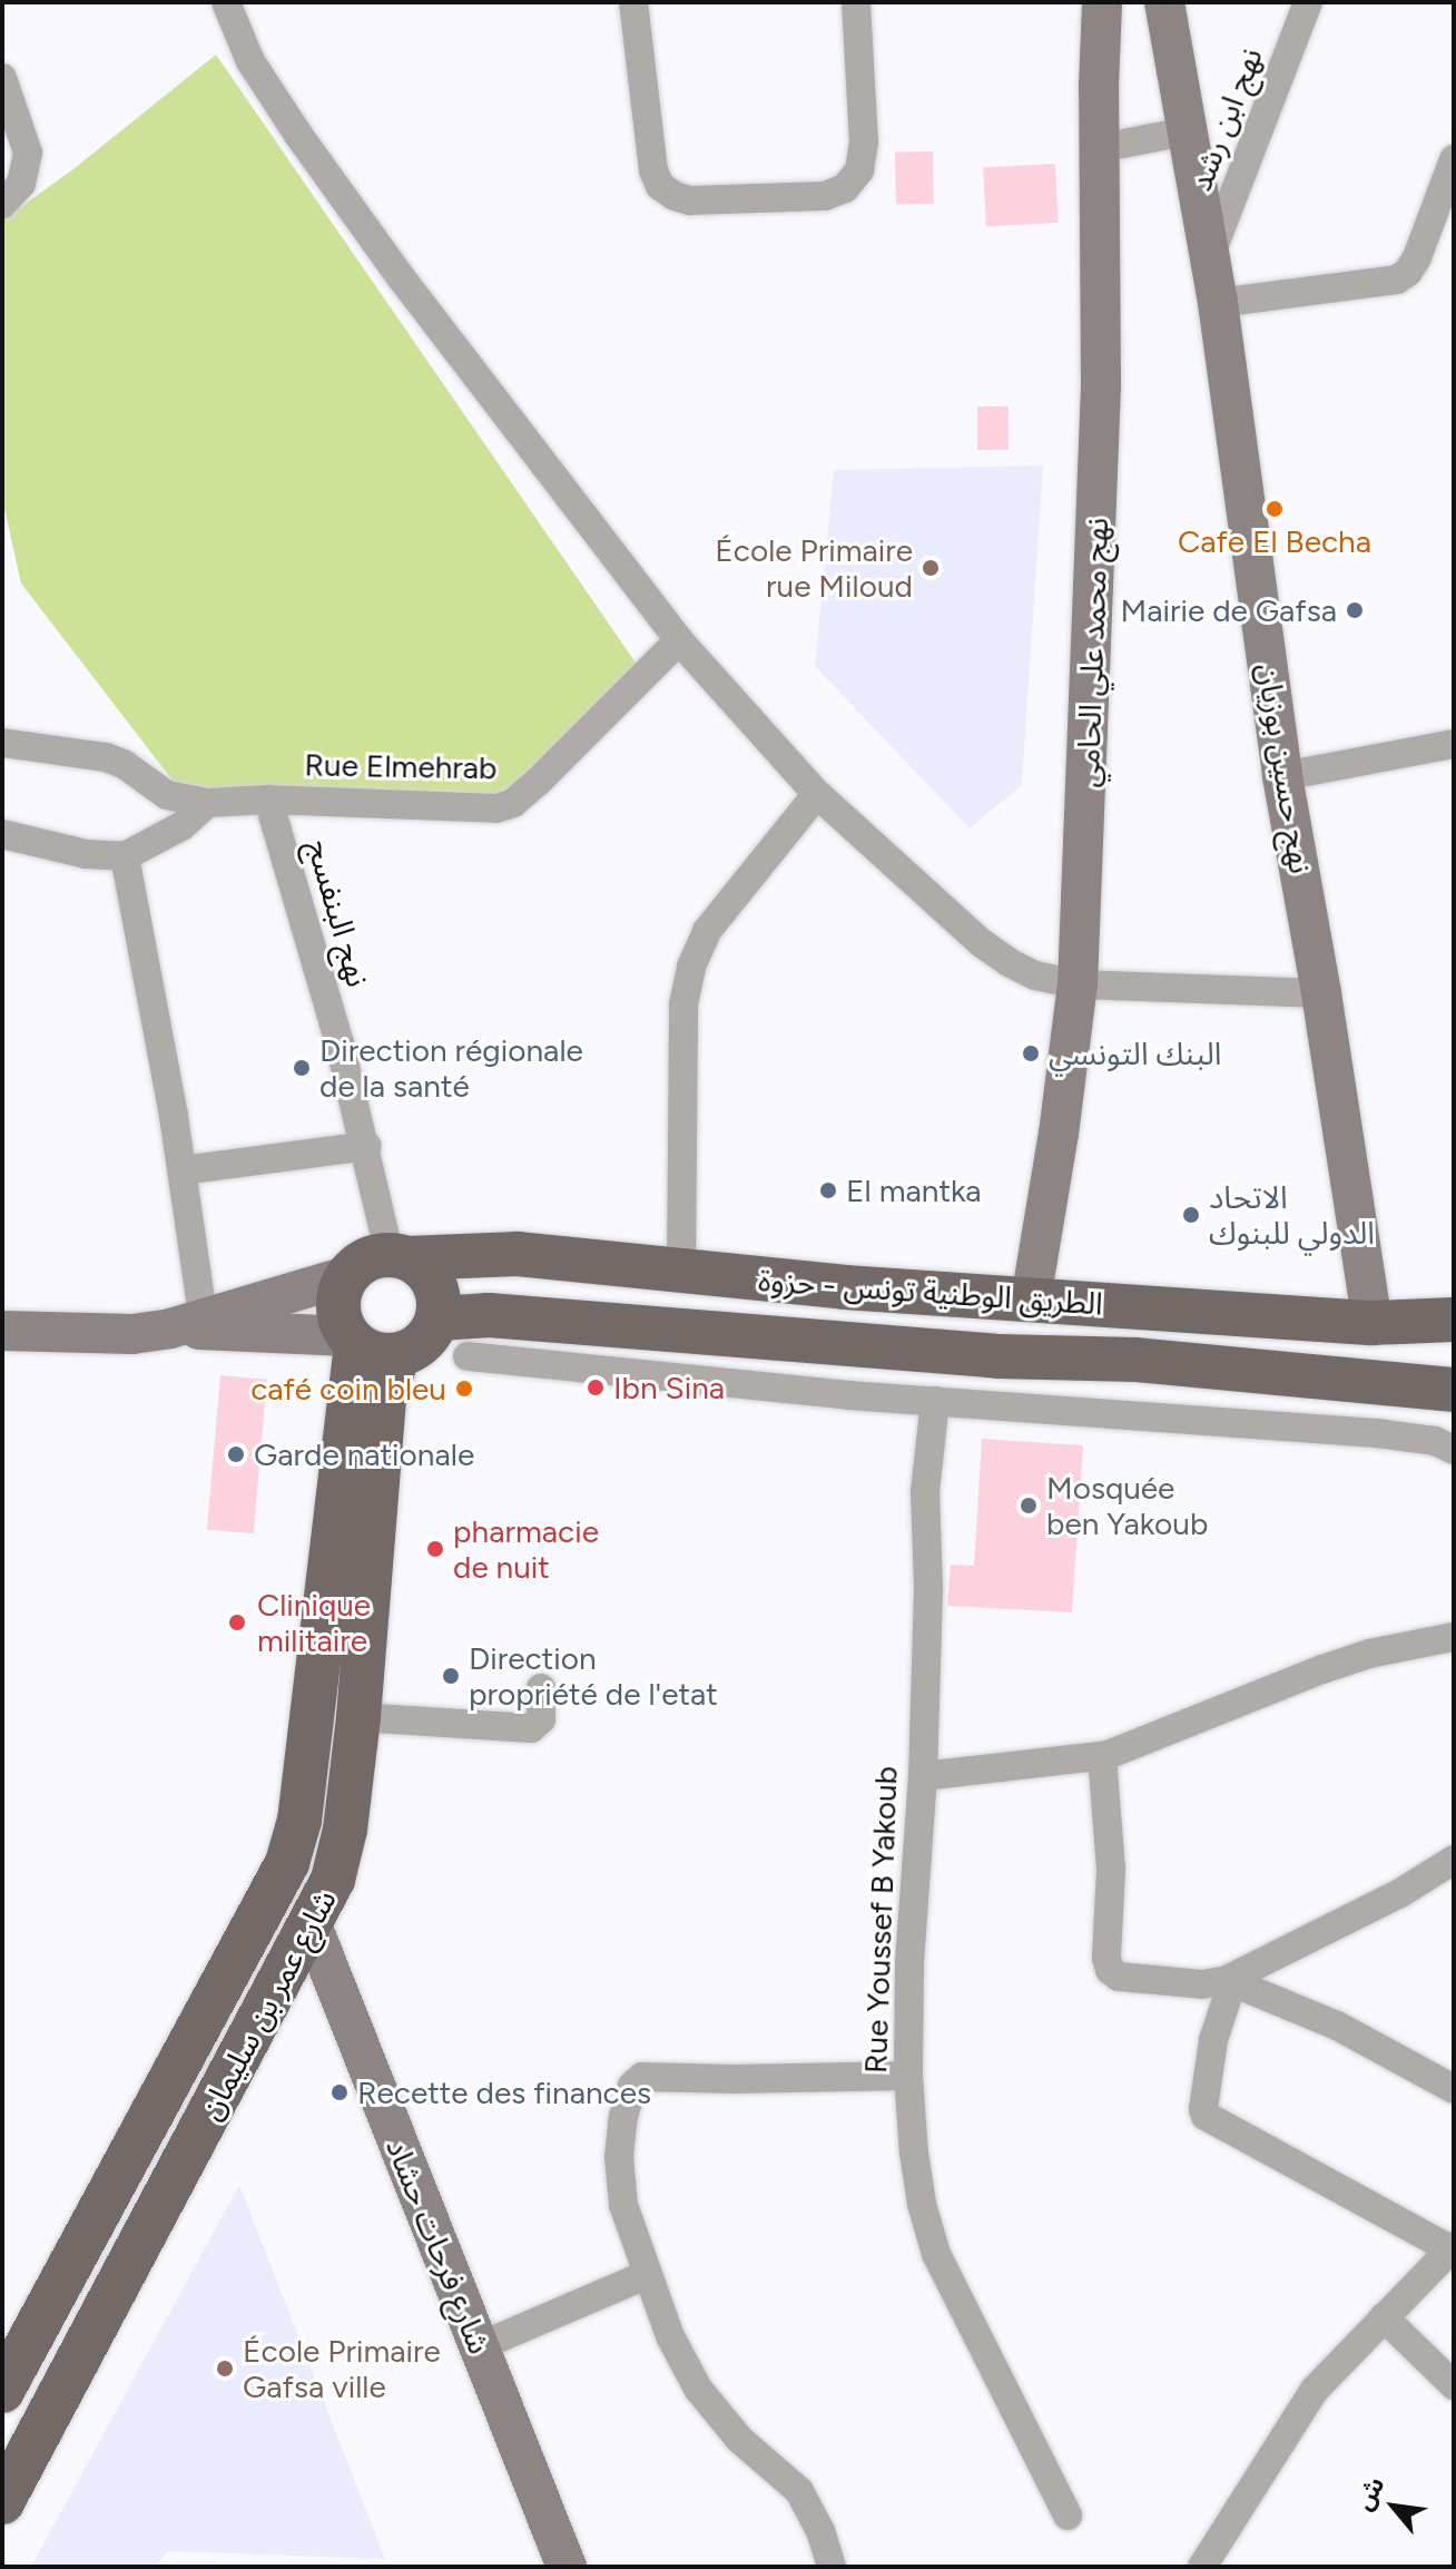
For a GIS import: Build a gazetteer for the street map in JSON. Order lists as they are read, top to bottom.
{
  "streets": {
    "main road": ["الطريق الوطنية تونس - حزوة", "شارع عمر بن سليمان"],
    "street": [
      "نهج ابن رشد",
      "نهج محمد علي الحامي",
      "Rue Elmehrab",
      "نهج حسين بوزيان",
      "نهج البنفسج",
      "Rue Youssef B Yakoub",
      "شارع فرحات حشاد"
    ]
  },
  "crossings": [
    ["نهج ابن رشد", "نهج حسين بوزيان"],
    ["نهج محمد علي الحامي", "الطريق الوطنية تونس - حزوة"],
    ["Rue Elmehrab", "نهج البنفسج"],
    ["نهج حسين بوزيان", "الطريق الوطنية تونس - حزوة"],
    ["نهج البنفسج", "الطريق الوطنية تونس - حزوة"],
    ["نهج البنفسج", "شارع عمر بن سليمان"],
    ["الطريق الوطنية تونس - حزوة", "شارع عمر بن سليمان"],
    ["شارع عمر بن سليمان", "شارع فرحات حشاد"]
  ],
  "places": [
    "Cafe El Becha",
    "École Primaire rue Miloud",
    "Mairie de Gafsa",
    "البنك التونسي",
    "Direction régionale de la santé",
    "El mantka",
    "الاتحاد الدولي للبنوك",
    "Ibn Sina",
    "café coin bleu",
    "Garde nationale",
    "Mosquée ben Yakoub",
    "pharmacie de nuit",
    "Clinique militaire",
    "Direction propriété de l'etat",
    "Recette des finances",
    "École Primaire Gafsa ville"
  ],
  "north": "top left"
}
